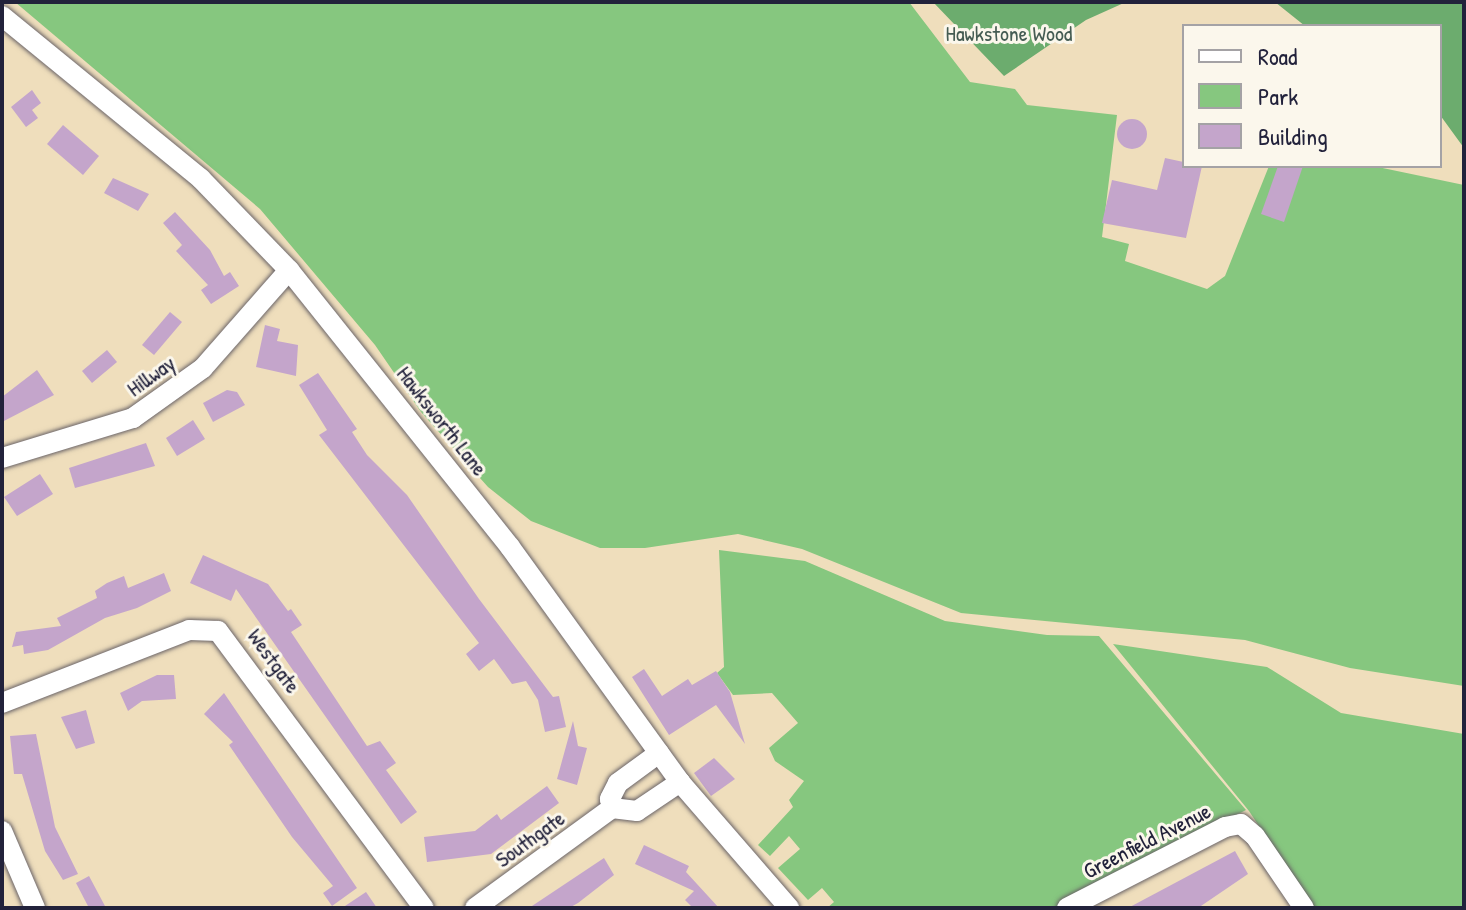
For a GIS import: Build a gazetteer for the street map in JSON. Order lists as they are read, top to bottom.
{
  "streets": {
    "street": [
      "Hillway",
      "Hawksworth Lane",
      "Westgate",
      "Southgate",
      "Greenfield Avenue"
    ]
  },
  "crossings": [
    ["Hillway", "Hawksworth Lane"],
    ["Hawksworth Lane", "Southgate"]
  ],
  "parks": ["Hawkstone Wood"],
  "legend": ["Road", "Park", "Building"]
}
